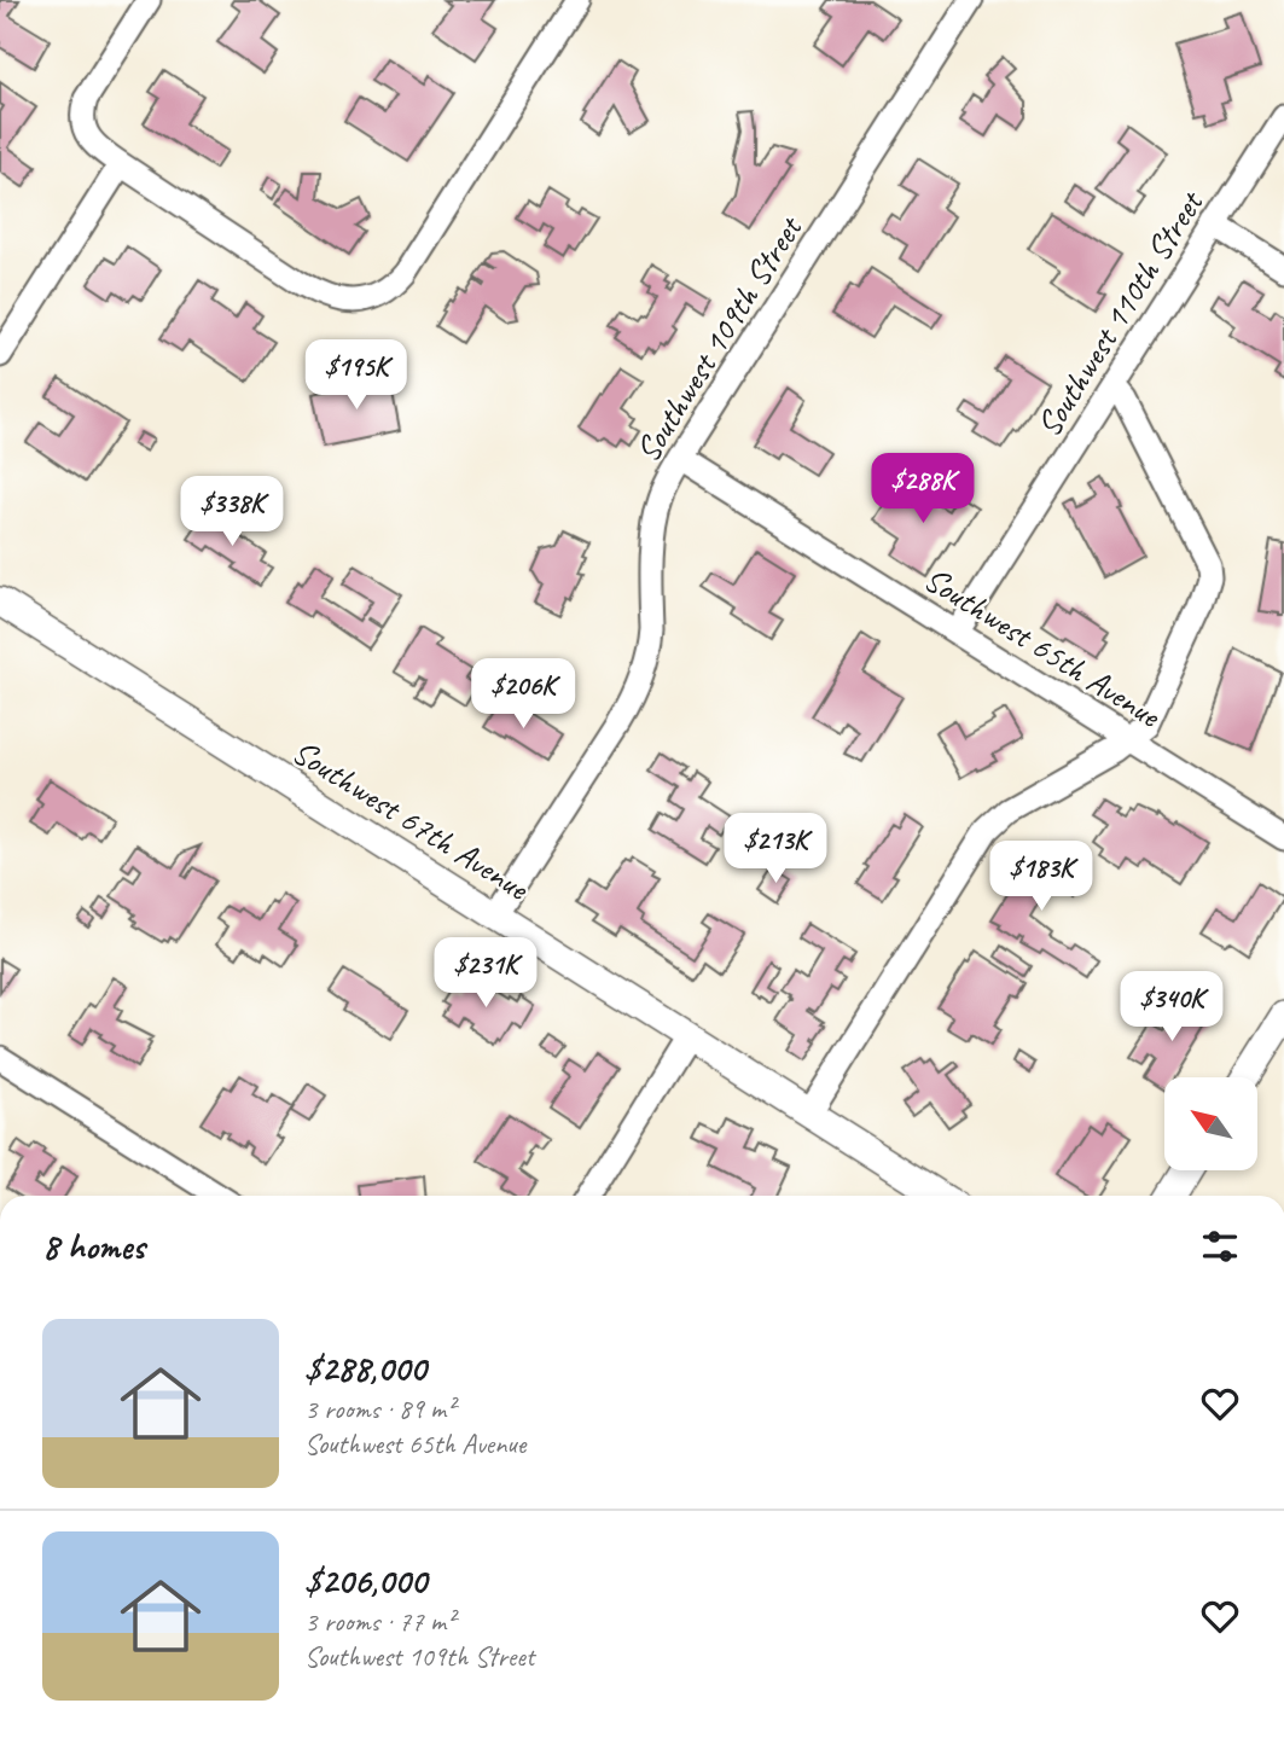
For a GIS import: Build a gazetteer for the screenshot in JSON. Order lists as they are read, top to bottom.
{
  "streets": {
    "main road": ["Southwest 67th Avenue"],
    "street": ["Southwest 110th Street", "Southwest 109th Street", "Southwest 65th Avenue"]
  },
  "crossings": [
    ["Southwest 110th Street", "Southwest 65th Avenue"],
    ["Southwest 109th Street", "Southwest 65th Avenue"],
    ["Southwest 109th Street", "Southwest 67th Avenue"]
  ],
  "north": "top left",
  "page": {
    "price": [
      "$195K",
      "$288K",
      "$338K",
      "$206K",
      "$213K",
      "$183K",
      "$231K",
      "$340K"
    ],
    "heading": "8 homes",
    "list": [
      {
        "name": "$288,000",
        "note": "3 rooms · 89 m² · Southwest 65th Avenue"
      },
      {
        "name": "$206,000",
        "note": "3 rooms · 77 m² · Southwest 109th Street"
      }
    ]
  }
}
